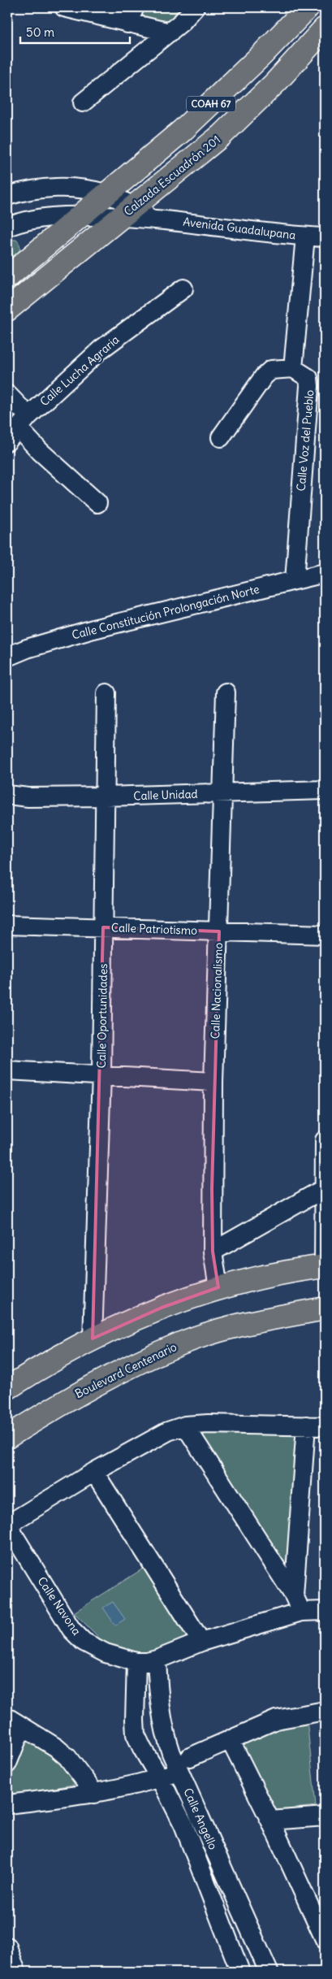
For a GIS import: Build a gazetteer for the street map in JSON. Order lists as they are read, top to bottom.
{
  "streets": {
    "main road": ["COAH 67", "Calzada Escuadrón 201", "Boulevard Centenario"],
    "street": [
      "Avenida Guadalupana",
      "Calle Lucha Agraria",
      "Calle Voz del Pueblo",
      "Calle Constitución Prolongación Norte",
      "Calle Unidad",
      "Calle Patriotismo",
      "Calle Nacionalismo",
      "Calle Oportunidades",
      "Calle Navona",
      "Calle Angello"
    ]
  },
  "crossings": [
    ["Calzada Escuadrón 201", "Avenida Guadalupana"],
    ["Calle Voz del Pueblo", "Calle Constitución Prolongación Norte"],
    ["Calle Unidad", "Calle Nacionalismo"],
    ["Calle Unidad", "Calle Oportunidades"],
    ["Calle Patriotismo", "Calle Nacionalismo"],
    ["Calle Patriotismo", "Calle Oportunidades"],
    ["Calle Navona", "Calle Angello"]
  ],
  "scale_bar": "50 m"
}
